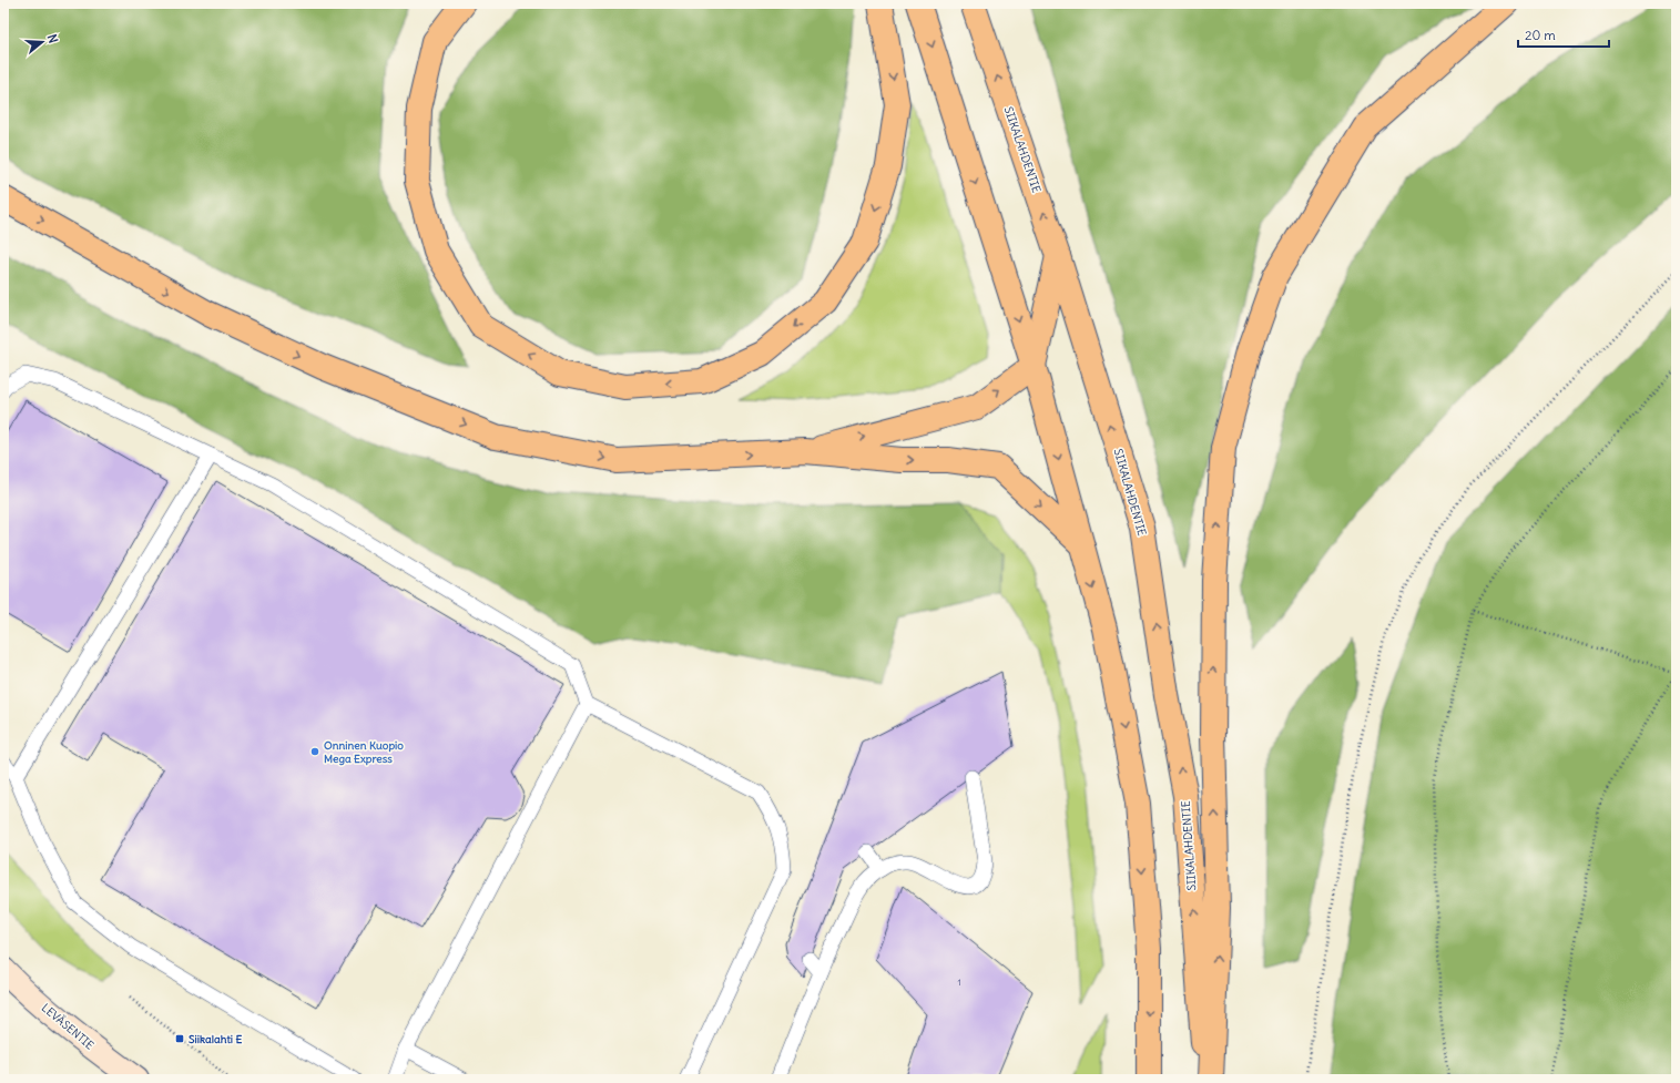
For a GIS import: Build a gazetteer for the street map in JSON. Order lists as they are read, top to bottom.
{
  "streets": {
    "main road": ["SIIKALAHDENTIE", "LEVÄSENTIE"]
  },
  "places": {
    "other": ["Onninen Kuopio Mega Express"],
    "transit": ["Siikalahti E"]
  },
  "house_numbers": ["1"],
  "scale_bar": "20 m",
  "north": "right"
}
